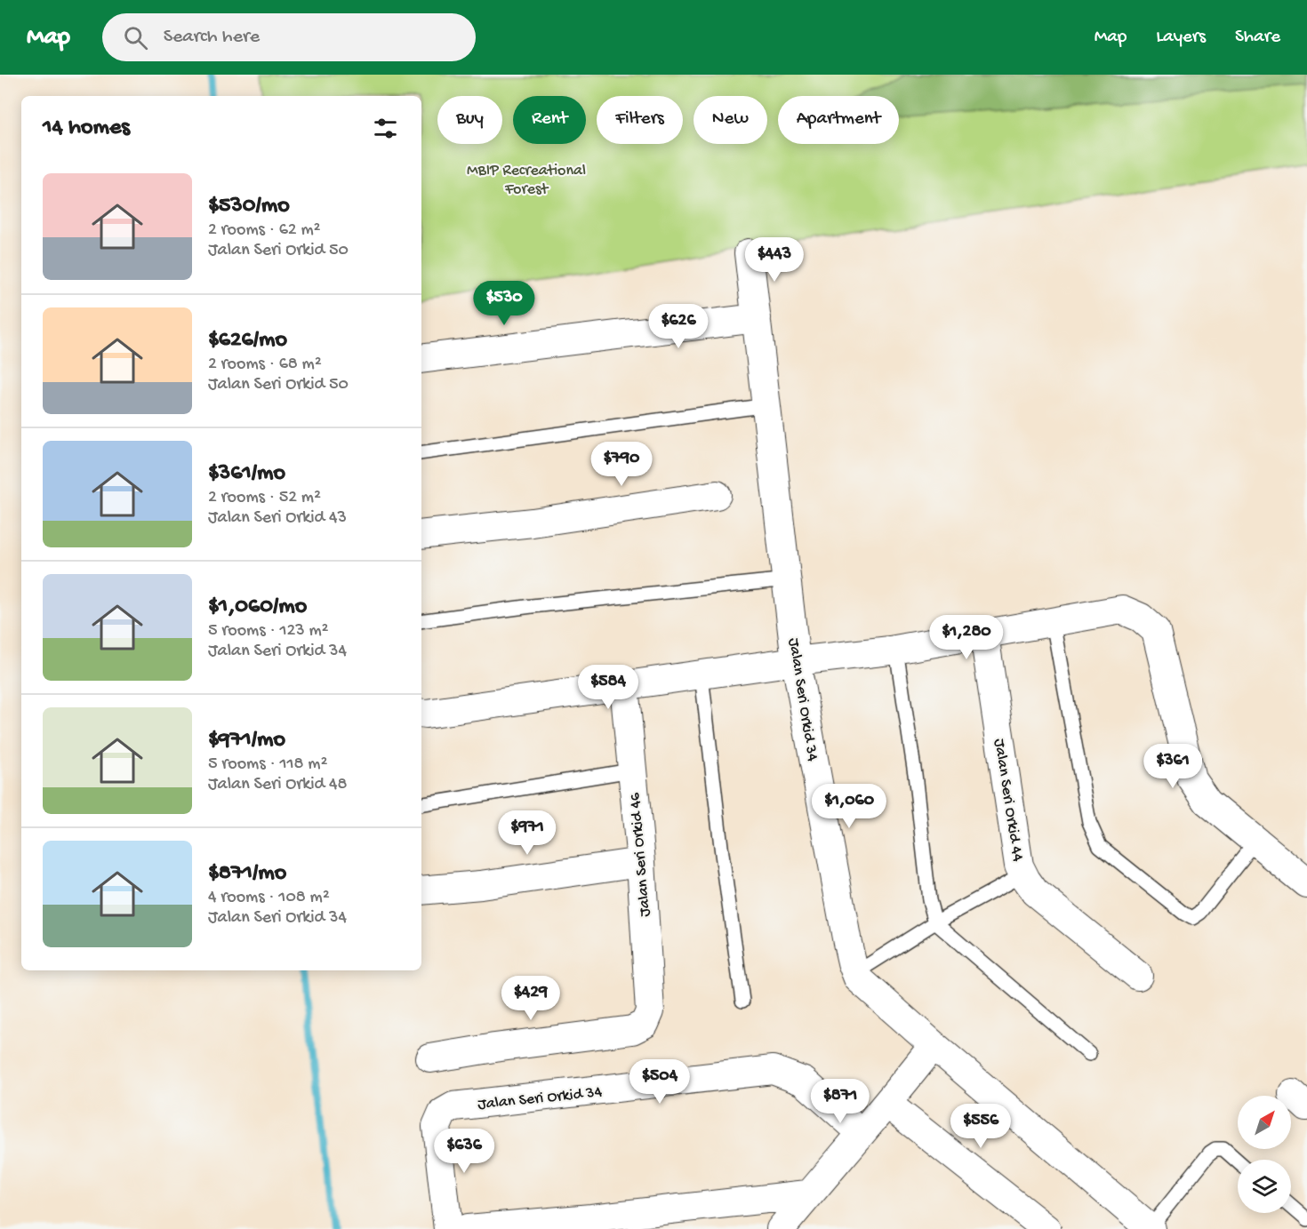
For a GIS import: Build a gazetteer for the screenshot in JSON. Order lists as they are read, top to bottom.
{
  "streets": {
    "street": ["Jalan Seri Orkid 34", "Jalan Seri Orkid 44", "Jalan Seri Orkid 46"]
  },
  "parks": ["MBIP Recreational Forest"],
  "north": "top right",
  "page": {
    "header": "Map",
    "search": "Search here",
    "nav": ["Map", "Layers", "Share"],
    "chip": [
      "Buy",
      "Rent",
      "Filters",
      "New",
      "Apartment"
    ],
    "heading": "14 homes",
    "list": [
      {
        "name": "$530/mo",
        "note": "2 rooms · 62 m² · Jalan Seri Orkid 50"
      },
      {
        "name": "$626/mo",
        "note": "2 rooms · 68 m² · Jalan Seri Orkid 50"
      },
      {
        "name": "$361/mo",
        "note": "2 rooms · 52 m² · Jalan Seri Orkid 43"
      },
      {
        "name": "$1,060/mo",
        "note": "5 rooms · 123 m² · Jalan Seri Orkid 34"
      },
      {
        "name": "$971/mo",
        "note": "5 rooms · 118 m² · Jalan Seri Orkid 48"
      },
      {
        "name": "$871/mo",
        "note": "4 rooms · 108 m² · Jalan Seri Orkid 34"
      }
    ],
    "price": [
      "$443",
      "$530",
      "$626",
      "$790",
      "$1,280",
      "$584",
      "$361",
      "$1,060",
      "$971",
      "$429",
      "$504",
      "$871",
      "$556",
      "$636"
    ]
  }
}
